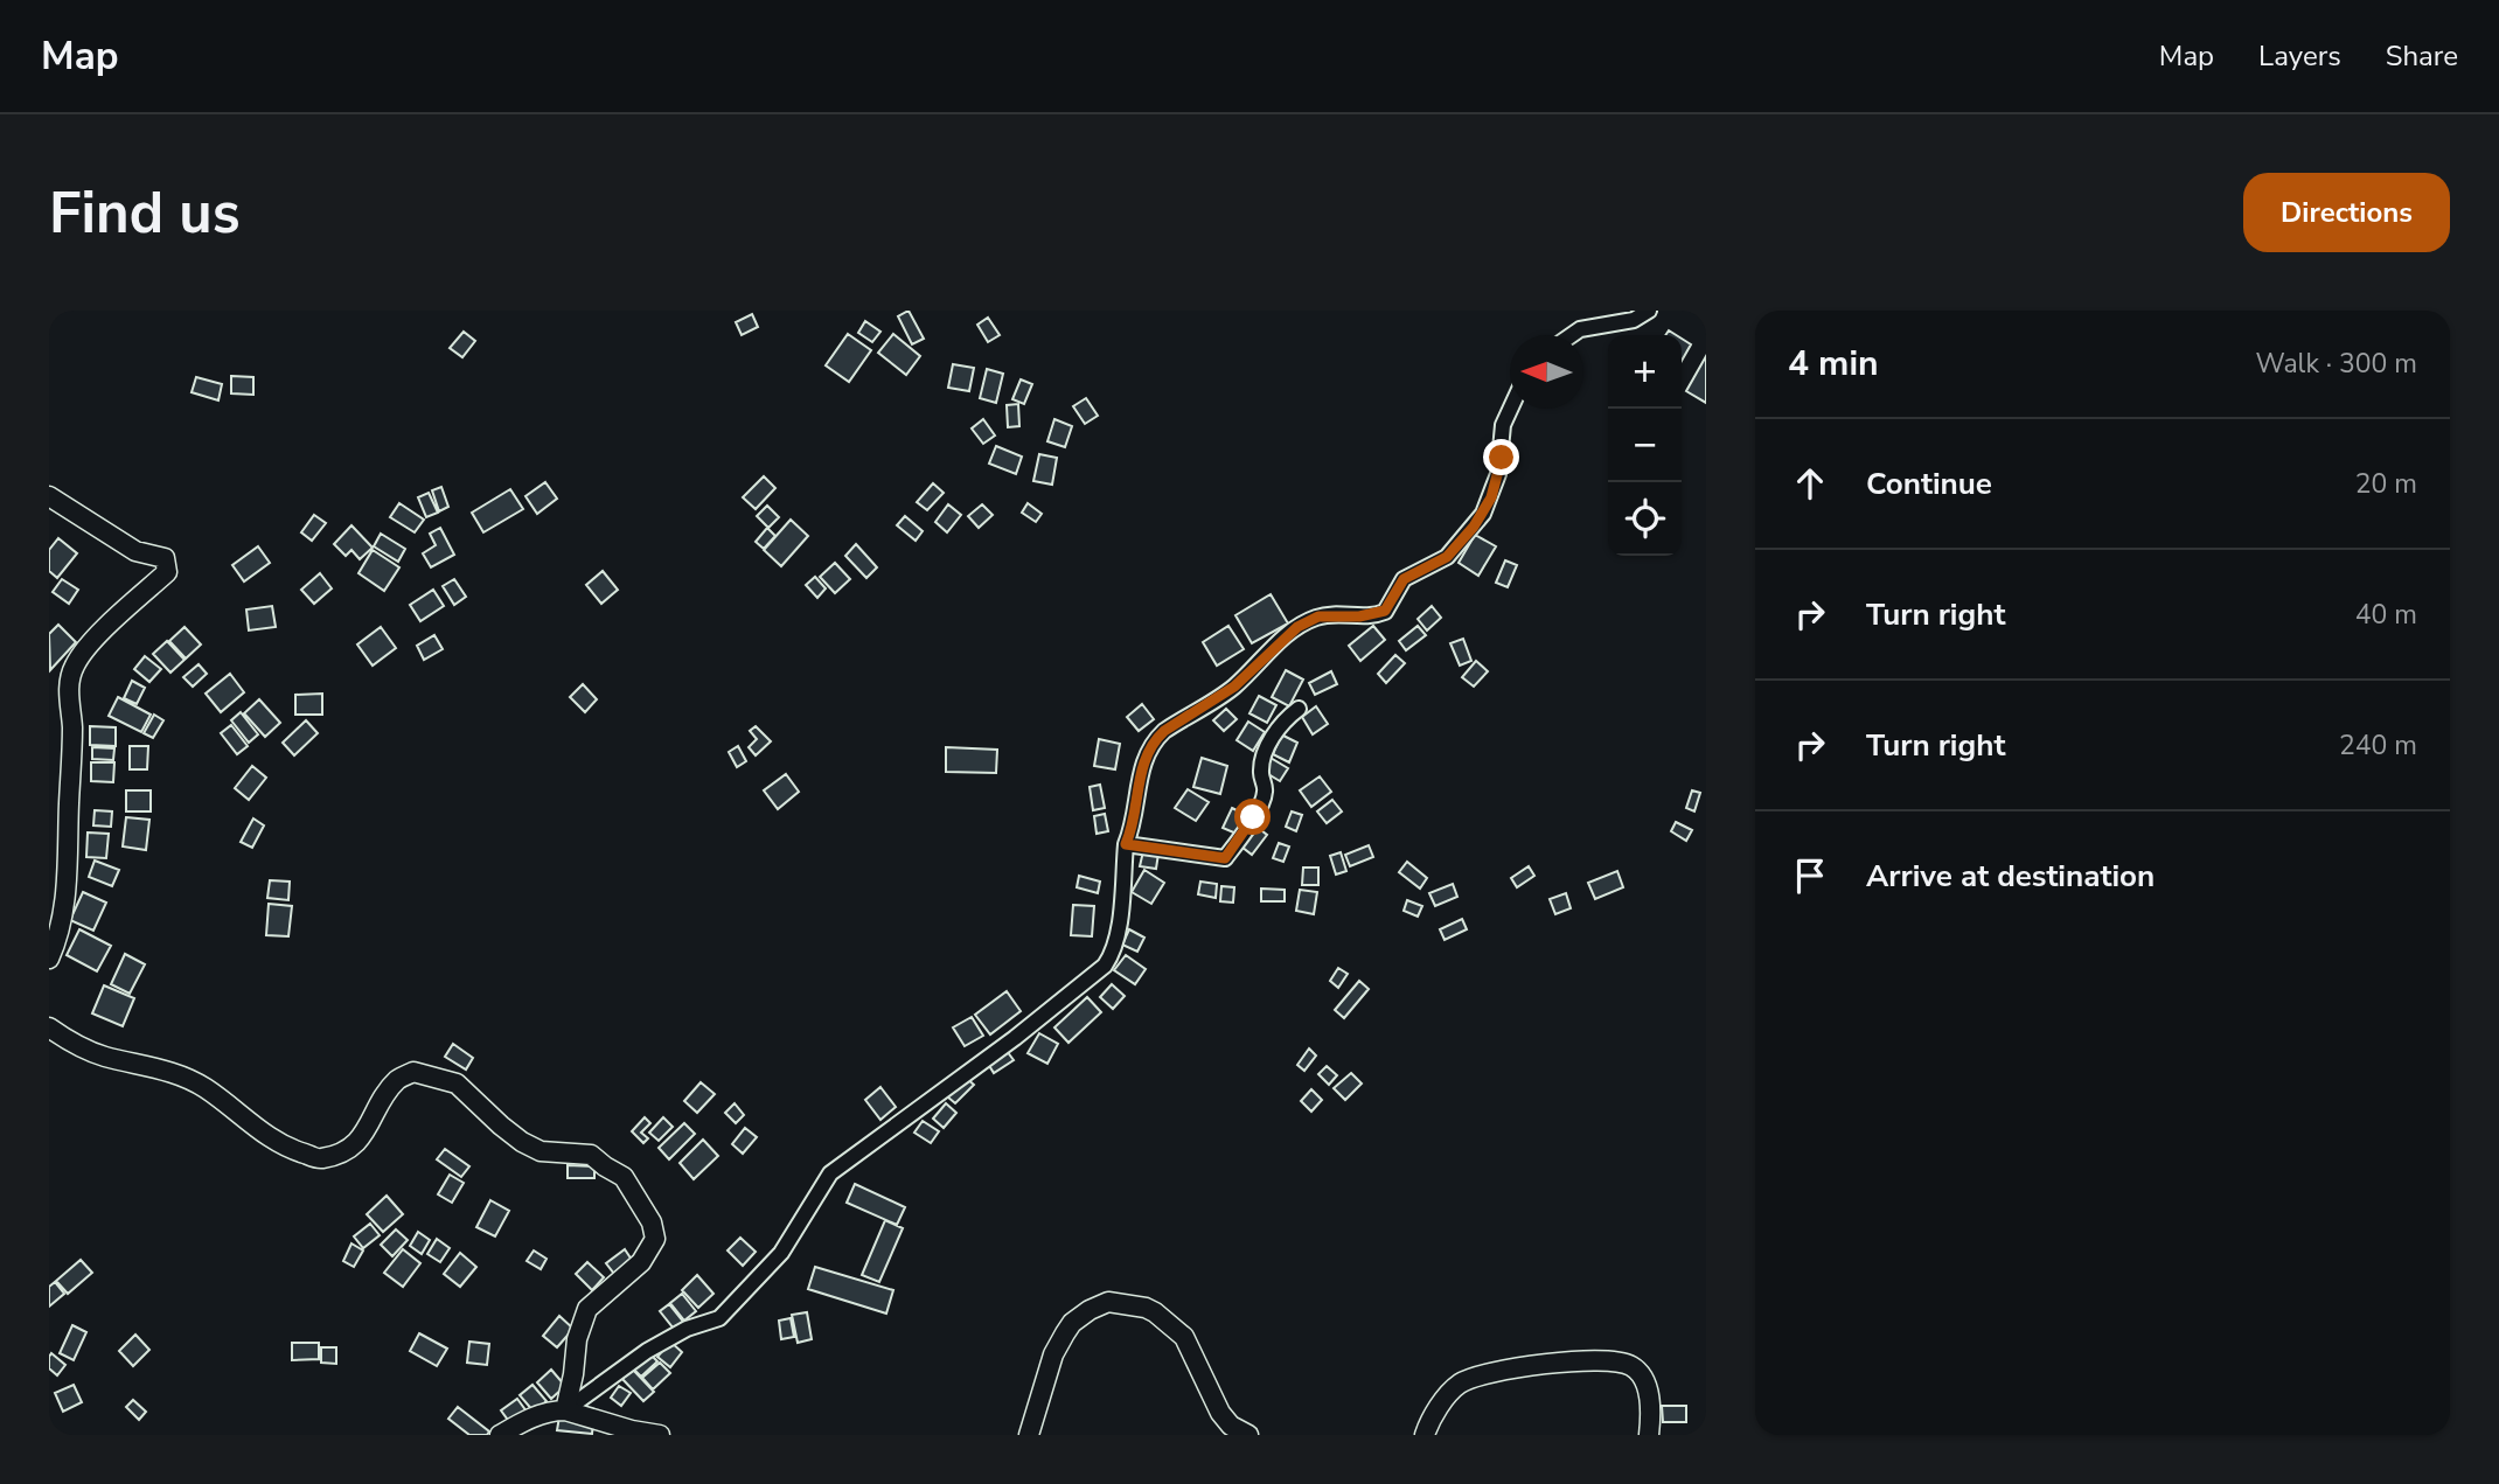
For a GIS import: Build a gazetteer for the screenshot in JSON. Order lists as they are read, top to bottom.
{
  "north": "left",
  "page": {
    "header": "Map",
    "nav": ["Map", "Layers", "Share"],
    "buttons": "Directions",
    "title": "Find us",
    "heading": ["4 min", "Walk · 300 m"],
    "map_buttons": ["+", "−"],
    "list": [
      ["Continue", "20 m"],
      ["Turn right", "40 m"],
      ["Turn right", "240 m"],
      "Arrive at destination"
    ]
  }
}
